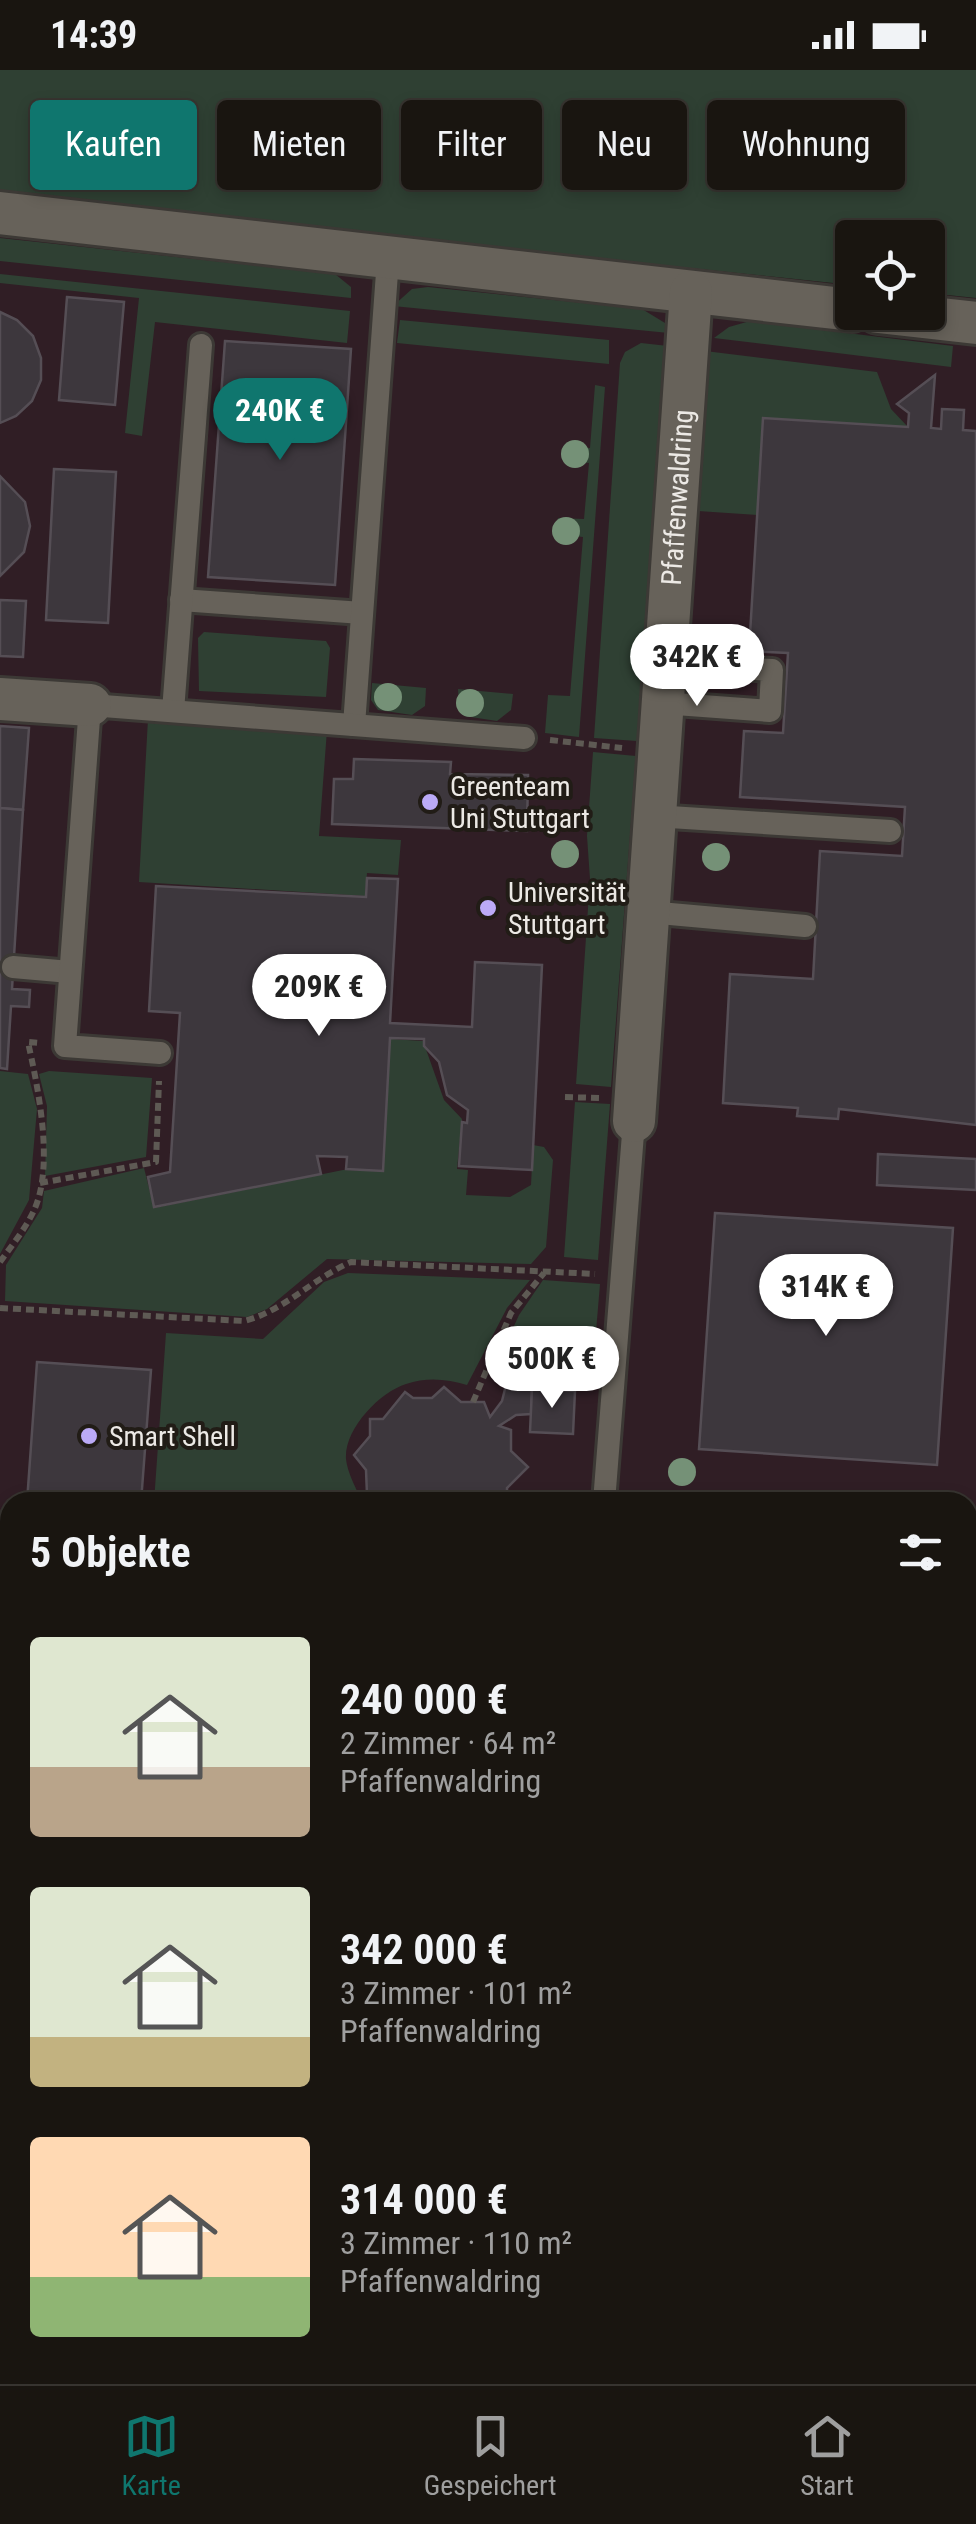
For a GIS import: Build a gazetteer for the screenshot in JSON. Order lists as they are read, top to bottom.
{
  "streets": {
    "street": ["Pfaffenwaldring"]
  },
  "places": ["Greenteam Uni Stuttgart", "Universität Stuttgart", "Smart Shell"],
  "page": {
    "status": "14:39",
    "chip": [
      "Kaufen",
      "Mieten",
      "Filter",
      "Neu",
      "Wohnung"
    ],
    "price": [
      "240K €",
      "342K €",
      "209K €",
      "314K €",
      "500K €"
    ],
    "heading": "5 Objekte",
    "list": [
      {
        "name": "240 000 €",
        "note": "2 Zimmer · 64 m² · Pfaffenwaldring"
      },
      {
        "name": "342 000 €",
        "note": "3 Zimmer · 101 m² · Pfaffenwaldring"
      },
      {
        "name": "314 000 €",
        "note": "3 Zimmer · 110 m² · Pfaffenwaldring"
      }
    ],
    "tabs": ["Karte", "Gespeichert", "Start"]
  }
}
